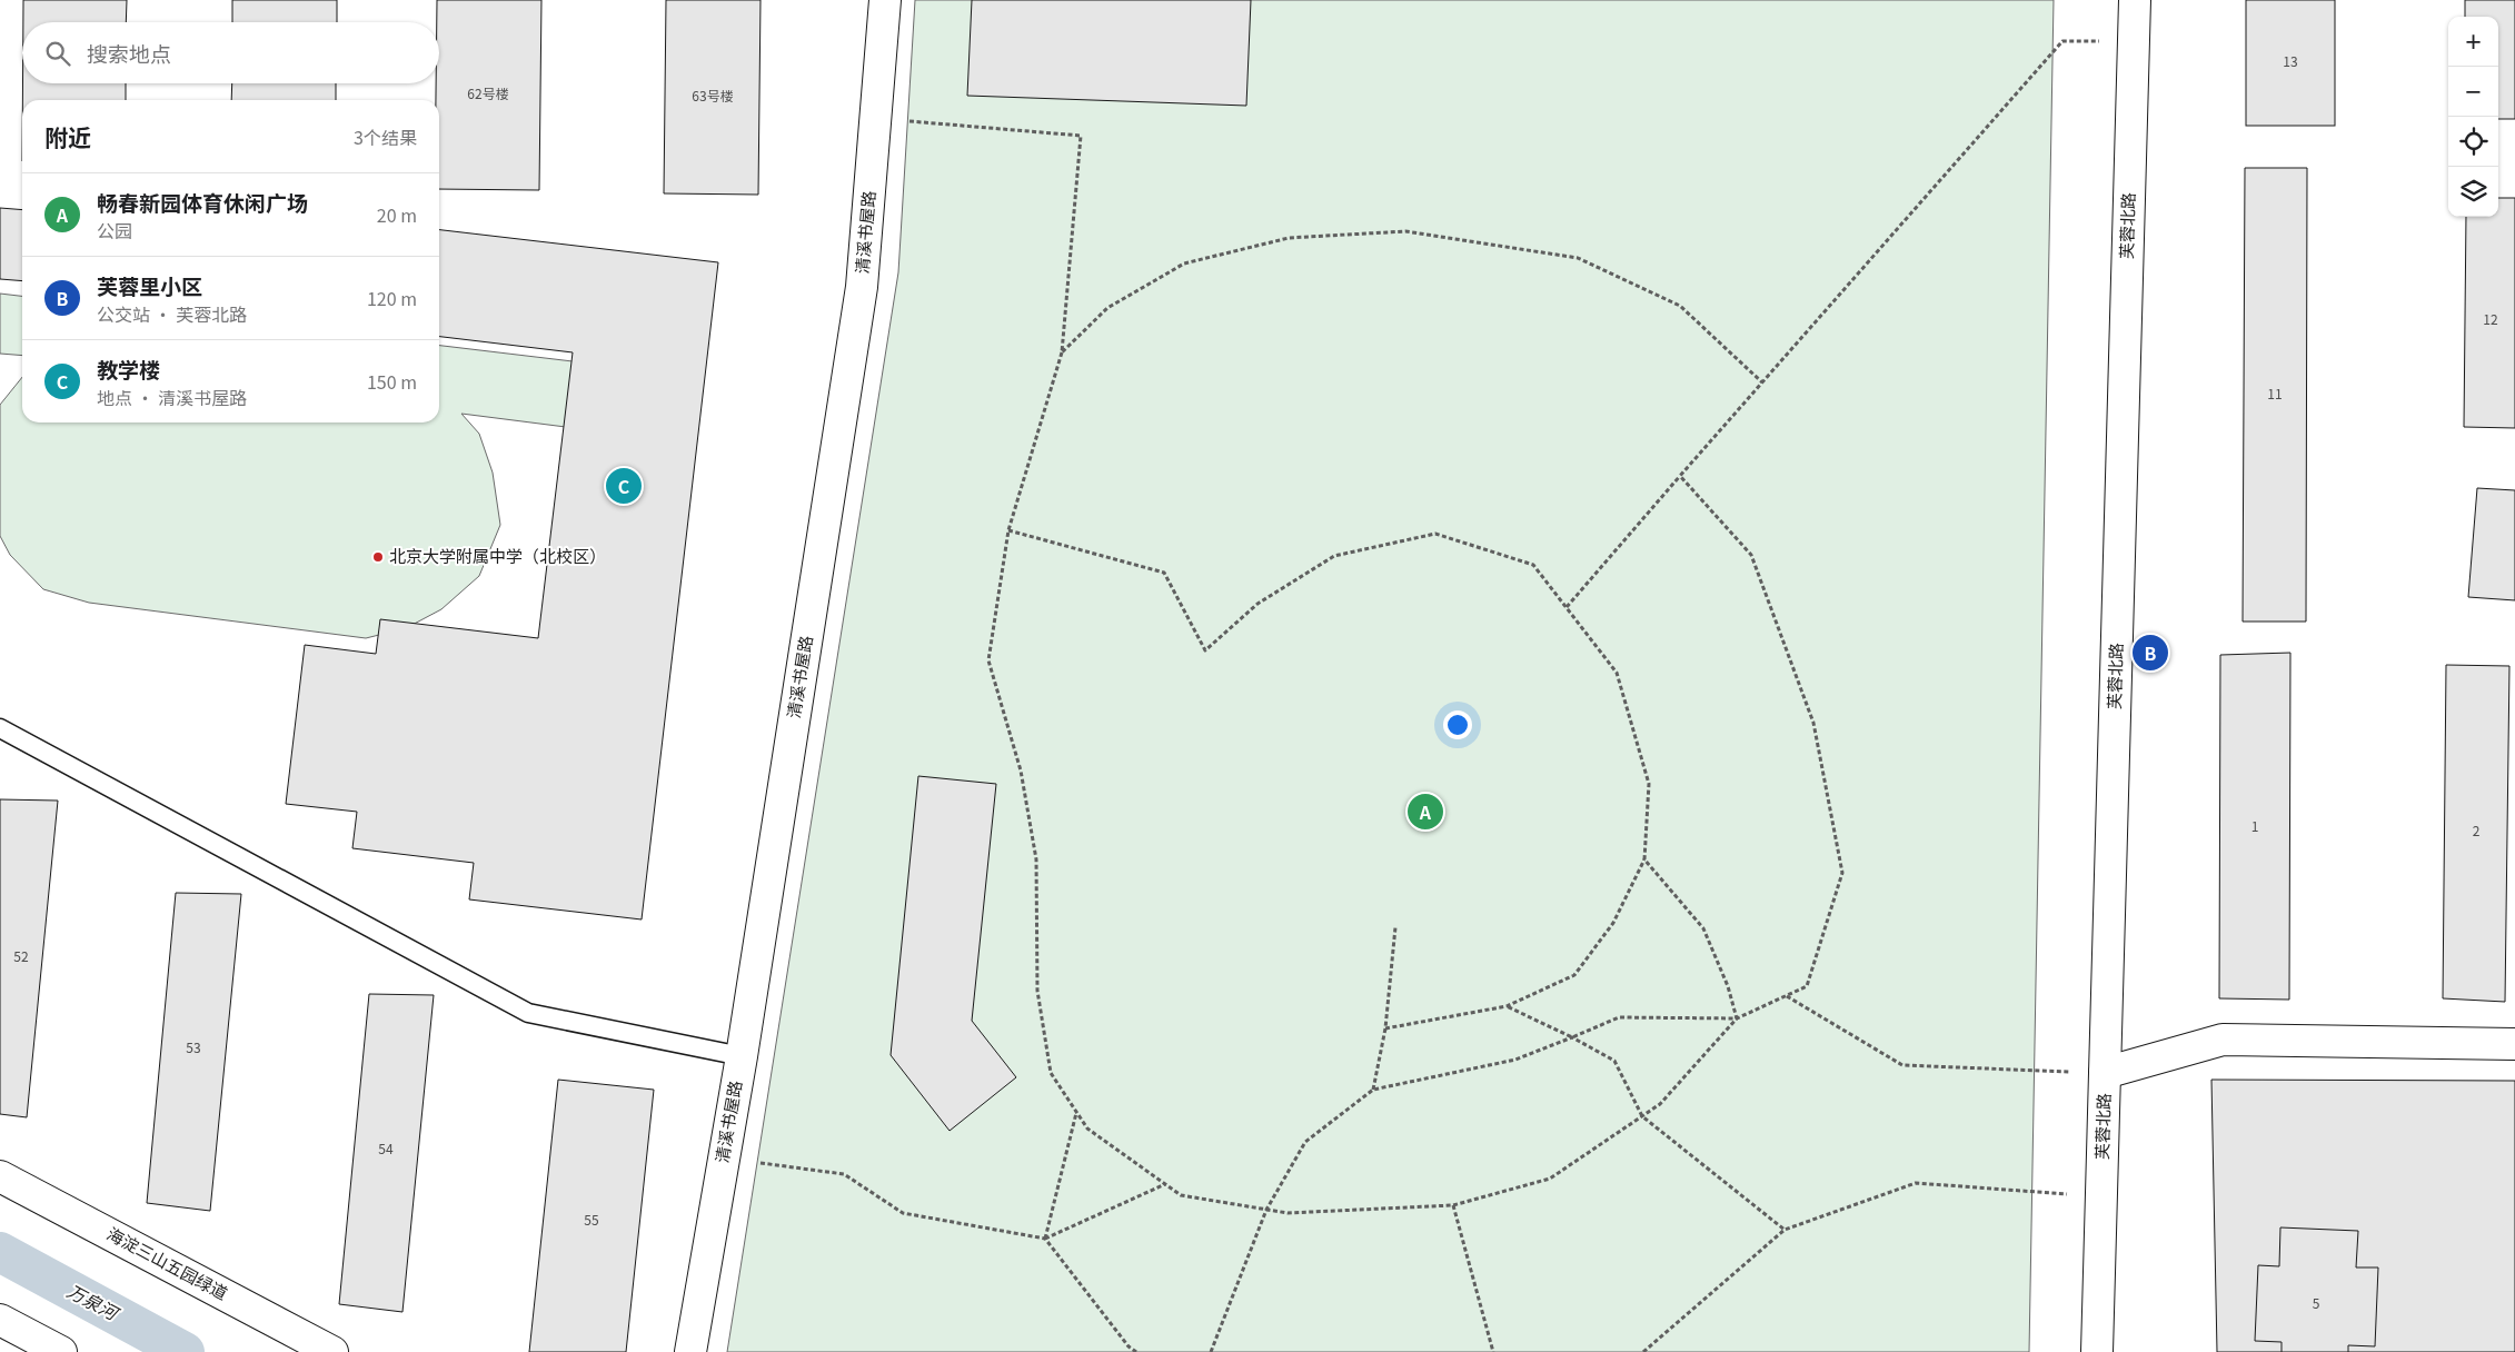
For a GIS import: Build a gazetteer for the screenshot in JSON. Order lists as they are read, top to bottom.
{
  "streets": {
    "street": ["芙蓉北路", "清溪书屋路", "海淀三山五园绿道"]
  },
  "water": ["万泉河"],
  "places": ["北京大学附属中学（北校区）"],
  "house_numbers": [
    "13",
    "62号楼",
    "63号楼",
    "12",
    "11",
    "1",
    "2",
    "52",
    "53",
    "54",
    "55",
    "5"
  ],
  "page": {
    "map_buttons": ["+", "−"],
    "search": "搜索地点",
    "heading": ["附近", "3个结果"],
    "list": [
      {
        "mark": "A",
        "name": "畅春新园体育休闲广场",
        "note": "公园",
        "value": "20 m"
      },
      {
        "mark": "B",
        "name": "芙蓉里小区",
        "note": "公交站 · 芙蓉北路",
        "value": "120 m"
      },
      {
        "mark": "C",
        "name": "教学楼",
        "note": "地点 · 清溪书屋路",
        "value": "150 m"
      }
    ],
    "pins": ["C", "B", "A"]
  }
}
